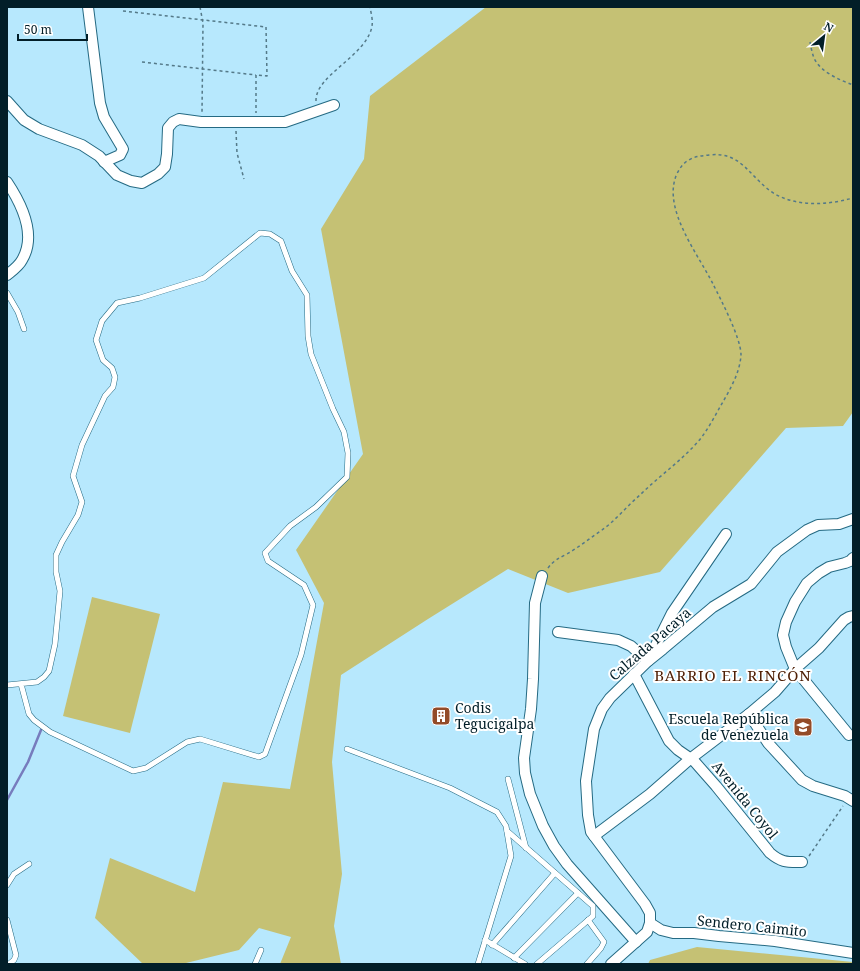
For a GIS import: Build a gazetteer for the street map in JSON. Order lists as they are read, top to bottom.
{
  "streets": {
    "street": ["Calzada Pacaya", "Avenida Coyol", "Sendero Caimito"]
  },
  "crossings": [
    ["Calzada Pacaya", "Avenida Coyol"],
    ["Calzada Pacaya", "Sendero Caimito"]
  ],
  "districts": ["BARRIO EL RINCÓN"],
  "places": {
    "building": ["Codis Tegucigalpa"],
    "school or university": ["Escuela República de Venezuela"]
  },
  "scale_bar": "50 m",
  "north": "top right"
}
